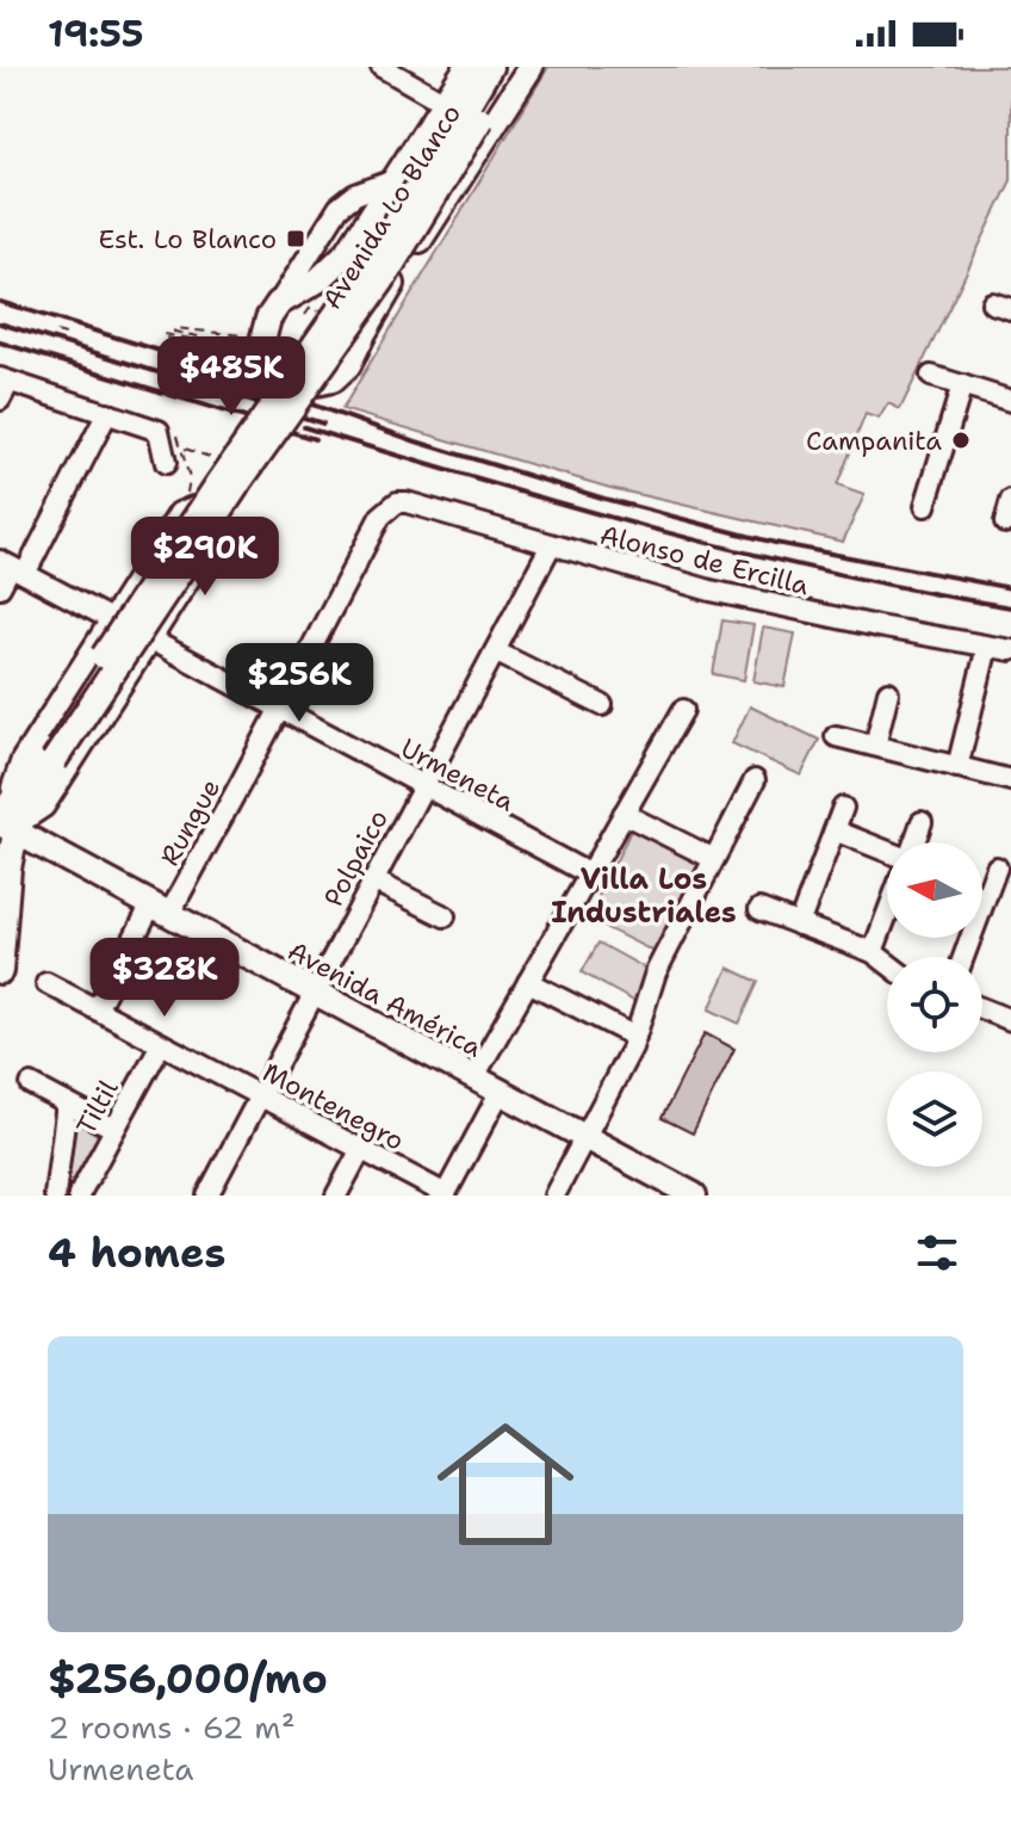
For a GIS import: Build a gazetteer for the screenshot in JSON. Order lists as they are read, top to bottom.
{
  "streets": {
    "main road": ["Avenida Lo Blanco", "Avenida América"],
    "street": [
      "Alonso de Ercilla",
      "Urmeneta",
      "Rungue",
      "Polpaico",
      "Montenegro",
      "Tiltil"
    ]
  },
  "crossings": [
    ["Avenida Lo Blanco", "Avenida América"],
    ["Alonso de Ercilla", "Rungue"],
    ["Alonso de Ercilla", "Polpaico"],
    ["Urmeneta", "Rungue"],
    ["Urmeneta", "Polpaico"],
    ["Rungue", "Avenida América"],
    ["Rungue", "Montenegro"],
    ["Polpaico", "Avenida América"],
    ["Polpaico", "Montenegro"],
    ["Montenegro", "Tiltil"]
  ],
  "districts": ["Villa Los Industriales"],
  "places": {
    "transit": ["Est. Lo Blanco"],
    "other": ["Campanita"]
  },
  "north": "left",
  "page": {
    "status": "19:55",
    "price": [
      "$485K",
      "$290K",
      "$256K",
      "$328K"
    ],
    "heading": "4 homes",
    "list": [
      {
        "name": "$256,000/mo",
        "note": "2 rooms · 62 m² · Urmeneta"
      }
    ]
  }
}
